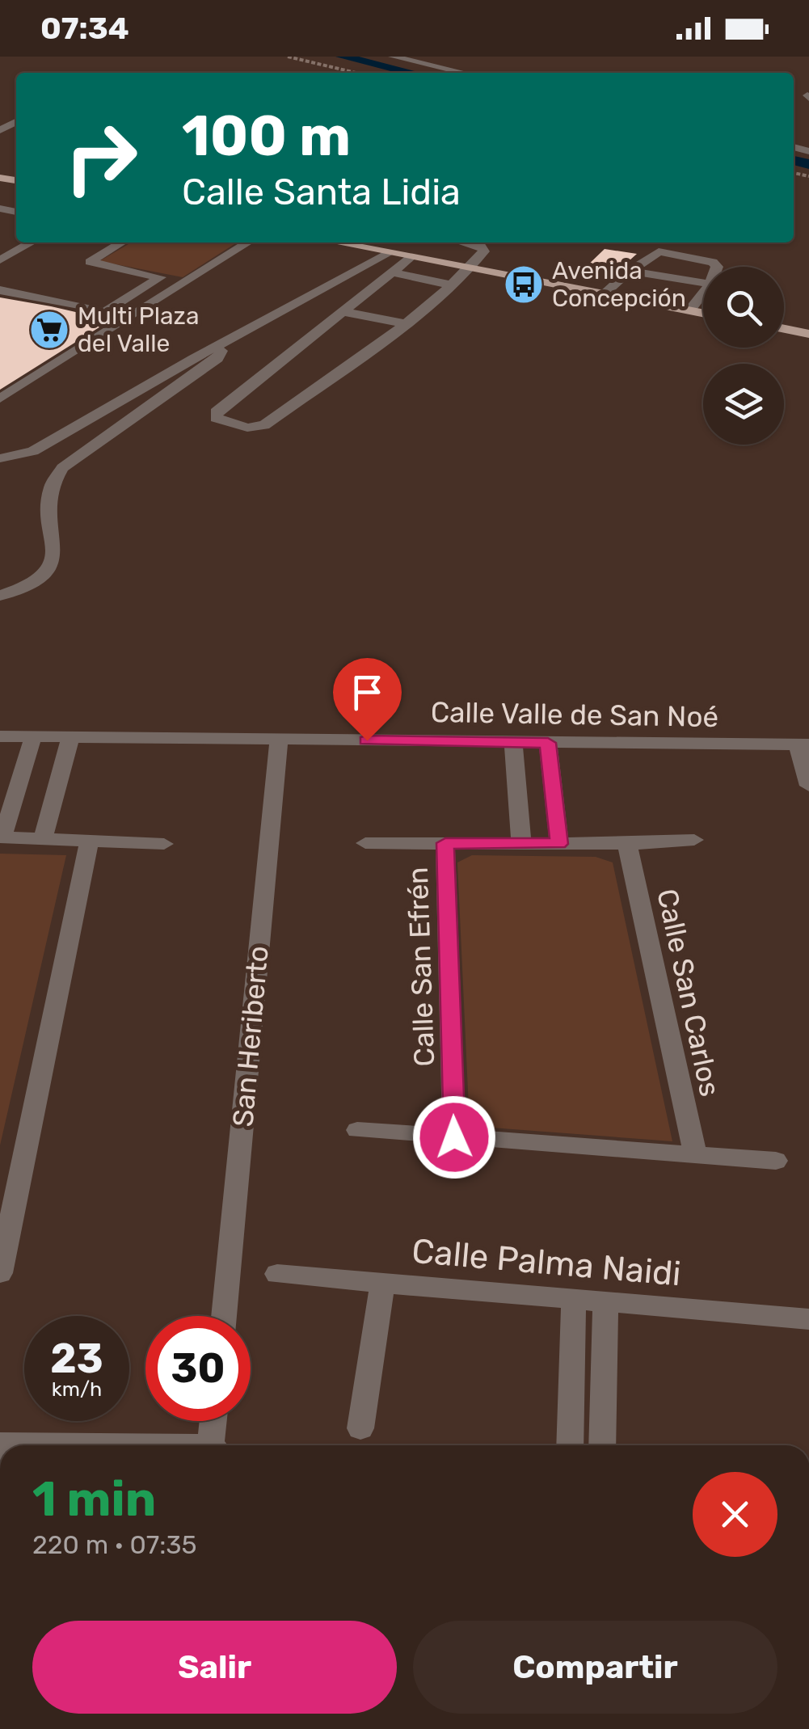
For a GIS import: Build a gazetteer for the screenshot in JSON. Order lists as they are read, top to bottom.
{
  "streets": {
    "street": [
      "Calle Valle de San Noé",
      "Calle San Efrén",
      "Calle San Carlos",
      "San Heriberto",
      "Calle Palma Naidi"
    ]
  },
  "crossings": [
    ["Calle Valle de San Noé", "San Heriberto"]
  ],
  "places": {
    "bus stop": ["Avenida Concepción"],
    "supermarket": ["Multi Plaza del Valle"]
  },
  "page": {
    "status": "07:34",
    "turn": ["100 m", "Calle Santa Lidia"],
    "speed": "23 km/h",
    "limit": "30",
    "heading": ["1 min", "220 m · 07:35"],
    "buttons": ["Salir", "Compartir"]
  }
}
